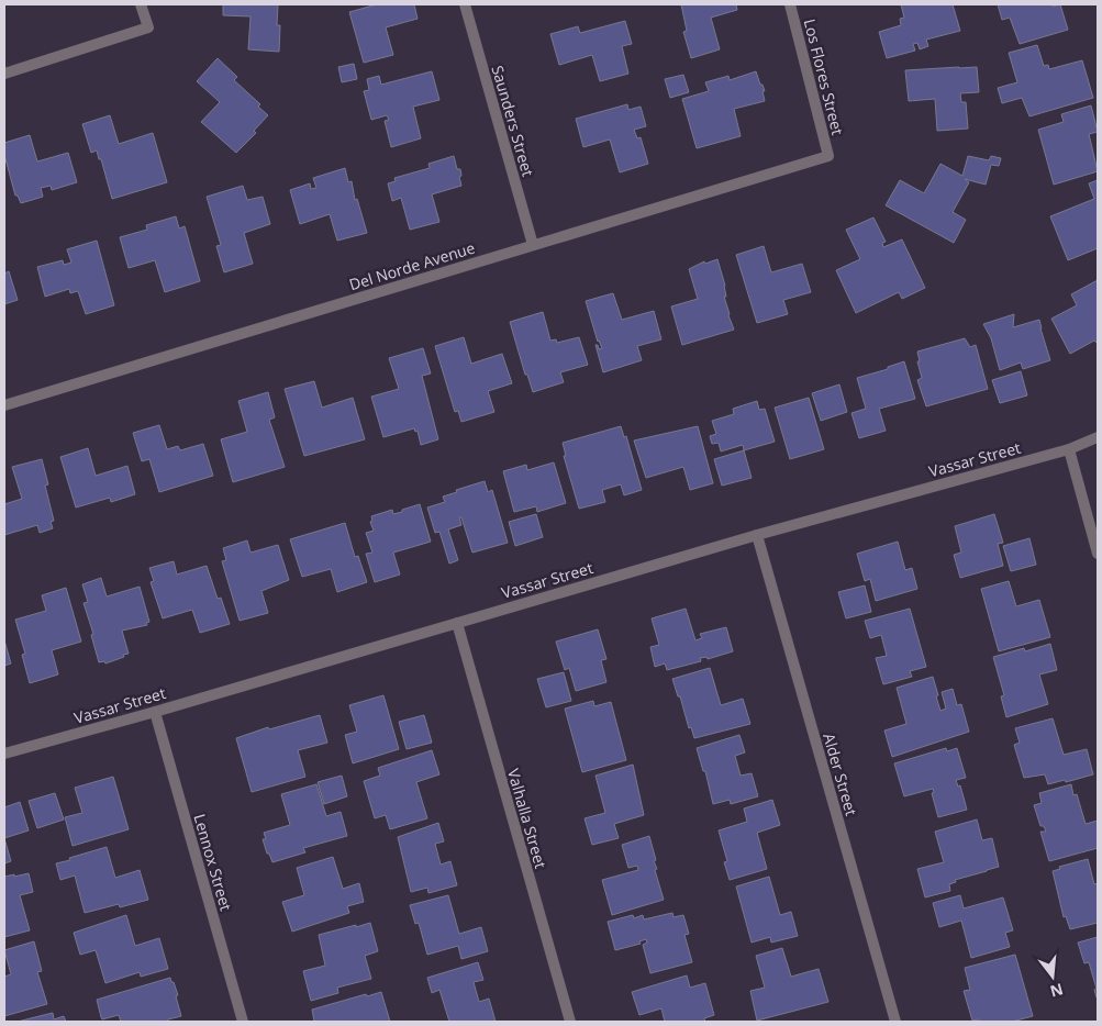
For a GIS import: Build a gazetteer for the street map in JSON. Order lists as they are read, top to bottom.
{
  "streets": {
    "street": [
      "Los Flores Street",
      "Saunders Street",
      "Del Norde Avenue",
      "Vassar Street",
      "Alder Street",
      "Valhalla Street",
      "Lennox Street"
    ]
  },
  "crossings": [
    ["Los Flores Street", "Del Norde Avenue"],
    ["Saunders Street", "Del Norde Avenue"],
    ["Vassar Street", "Alder Street"],
    ["Vassar Street", "Valhalla Street"],
    ["Vassar Street", "Lennox Street"]
  ],
  "north": "bottom"
}
